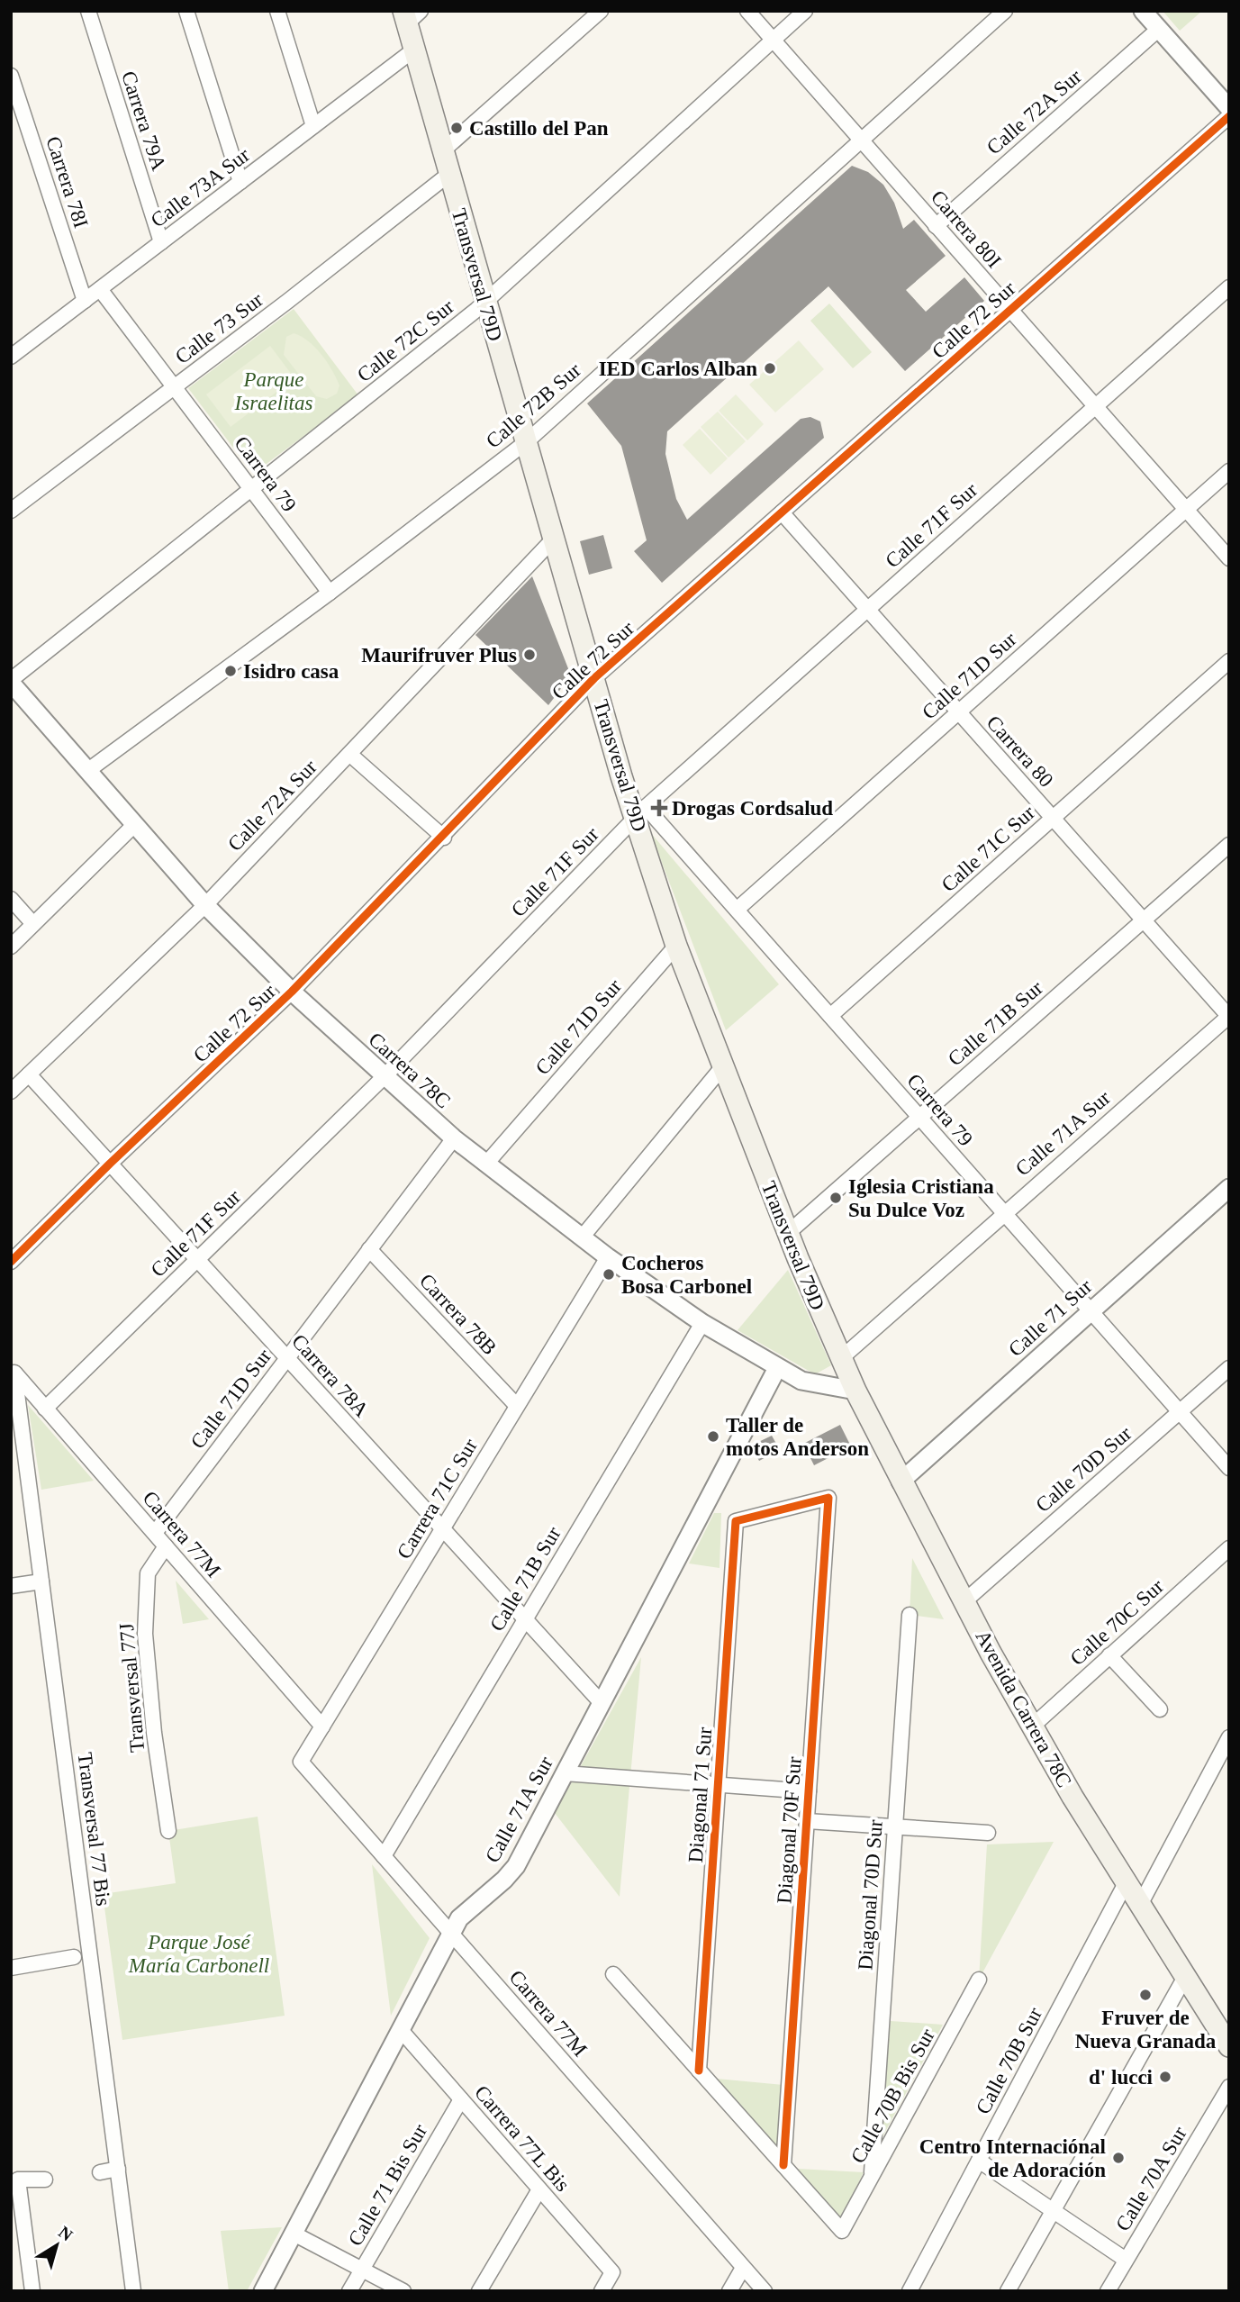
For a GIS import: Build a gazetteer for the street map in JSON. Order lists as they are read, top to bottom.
{
  "streets": {
    "main road": ["Transversal 79D", "Avenida Carrera 78C"],
    "street": [
      "Calle 72A Sur",
      "Carrera 79A",
      "Carrera 78I",
      "Calle 73A Sur",
      "Carrera 80I",
      "Calle 72 Sur",
      "Calle 73 Sur",
      "Calle 72C Sur",
      "Calle 72B Sur",
      "Carrera 79",
      "Calle 71F Sur",
      "Calle 71D Sur",
      "Carrera 80",
      "Calle 71C Sur",
      "Calle 71B Sur",
      "Carrera 78C",
      "Calle 71A Sur",
      "Carrera 78B",
      "Calle 71 Sur",
      "Carrera 78A",
      "Calle 70D Sur",
      "Carrera 71C Sur",
      "Carrera 77M",
      "Calle 70C Sur",
      "Transversal 77J",
      "Diagonal 71 Sur",
      "Transversal 77 Bis",
      "Diagonal 70F Sur",
      "Diagonal 70D Sur",
      "Calle 70B Sur",
      "Calle 70B Bis Sur",
      "Carrera 77L Bis",
      "Calle 70A Sur",
      "Calle 71 Bis Sur"
    ]
  },
  "crossings": [
    ["Calle 72A Sur", "Carrera 80I"],
    ["Calle 72A Sur", "Transversal 79D"],
    ["Calle 72A Sur", "Carrera 78C"],
    ["Calle 72A Sur", "Carrera 78A"],
    ["Carrera 79A", "Calle 73A Sur"],
    ["Carrera 78I", "Calle 73A Sur"],
    ["Calle 73A Sur", "Transversal 79D"],
    ["Calle 73A Sur", "Carrera 79"],
    ["Carrera 80I", "Calle 72 Sur"],
    ["Carrera 80I", "Calle 72C Sur"],
    ["Carrera 80I", "Calle 72B Sur"],
    ["Carrera 80I", "Calle 71F Sur"],
    ["Carrera 80I", "Calle 71D Sur"],
    ["Transversal 79D", "Calle 72 Sur"],
    ["Transversal 79D", "Calle 73 Sur"],
    ["Transversal 79D", "Calle 72C Sur"],
    ["Transversal 79D", "Calle 72B Sur"],
    ["Transversal 79D", "Carrera 79"],
    ["Transversal 79D", "Calle 71F Sur"],
    ["Transversal 79D", "Calle 71D Sur"],
    ["Transversal 79D", "Calle 71B Sur"],
    ["Transversal 79D", "Calle 71A Sur"],
    ["Transversal 79D", "Avenida Carrera 78C"],
    ["Calle 72 Sur", "Carrera 80"],
    ["Calle 72 Sur", "Carrera 78C"],
    ["Calle 72 Sur", "Carrera 78A"],
    ["Calle 73 Sur", "Carrera 79"],
    ["Calle 72C Sur", "Carrera 79"],
    ["Calle 72C Sur", "Carrera 78C"],
    ["Calle 72B Sur", "Carrera 79"],
    ["Calle 72B Sur", "Carrera 78C"],
    ["Carrera 79", "Calle 71F Sur"],
    ["Carrera 79", "Calle 71D Sur"],
    ["Carrera 79", "Calle 71C Sur"],
    ["Carrera 79", "Calle 71B Sur"],
    ["Carrera 79", "Calle 71A Sur"],
    ["Carrera 79", "Calle 71 Sur"],
    ["Carrera 79", "Calle 70D Sur"],
    ["Calle 71F Sur", "Carrera 80"],
    ["Calle 71F Sur", "Carrera 78C"],
    ["Calle 71F Sur", "Carrera 78A"],
    ["Calle 71F Sur", "Carrera 77M"],
    ["Calle 71D Sur", "Carrera 80"],
    ["Calle 71D Sur", "Carrera 78C"],
    ["Calle 71D Sur", "Carrera 78B"],
    ["Calle 71D Sur", "Carrera 78A"],
    ["Calle 71D Sur", "Carrera 77M"],
    ["Carrera 80", "Calle 71C Sur"],
    ["Carrera 80", "Calle 71B Sur"],
    ["Carrera 80", "Calle 71A Sur"],
    ["Calle 71B Sur", "Carrera 78C"],
    ["Calle 71B Sur", "Carrera 78A"],
    ["Calle 71B Sur", "Carrera 77M"],
    ["Carrera 78C", "Calle 71A Sur"],
    ["Carrera 78C", "Carrera 71C Sur"],
    ["Carrera 78C", "Avenida Carrera 78C"],
    ["Calle 71A Sur", "Carrera 78A"],
    ["Calle 71A Sur", "Carrera 77M"],
    ["Calle 71A Sur", "Avenida Carrera 78C"],
    ["Calle 71A Sur", "Carrera 77L Bis"],
    ["Carrera 78B", "Carrera 71C Sur"],
    ["Calle 71 Sur", "Avenida Carrera 78C"],
    ["Carrera 78A", "Carrera 71C Sur"],
    ["Calle 70D Sur", "Avenida Carrera 78C"],
    ["Carrera 71C Sur", "Carrera 77M"],
    ["Carrera 77M", "Transversal 77J"],
    ["Carrera 77M", "Transversal 77 Bis"],
    ["Calle 70C Sur", "Avenida Carrera 78C"],
    ["Avenida Carrera 78C", "Calle 70B Sur"],
    ["Diagonal 71 Sur", "Diagonal 70F Sur"],
    ["Diagonal 70F Sur", "Calle 70B Bis Sur"],
    ["Diagonal 70D Sur", "Calle 70B Bis Sur"],
    ["Carrera 77L Bis", "Calle 71 Bis Sur"]
  ],
  "parks": ["Parque Israelitas", "Parque José María Carbonell"],
  "places": {
    "other": [
      "Castillo del Pan",
      "IED Carlos Alban",
      "Maurifruver Plus",
      "Isidro casa",
      "Iglesia Cristiana Su Dulce Voz",
      "Cocheros Bosa Carbonel",
      "Taller de motos Anderson",
      "Fruver de Nueva Granada",
      "d' lucci",
      "Centro Internaciónal de Adoración"
    ],
    "health": ["Drogas Cordsalud"]
  },
  "north": "top right"
}
